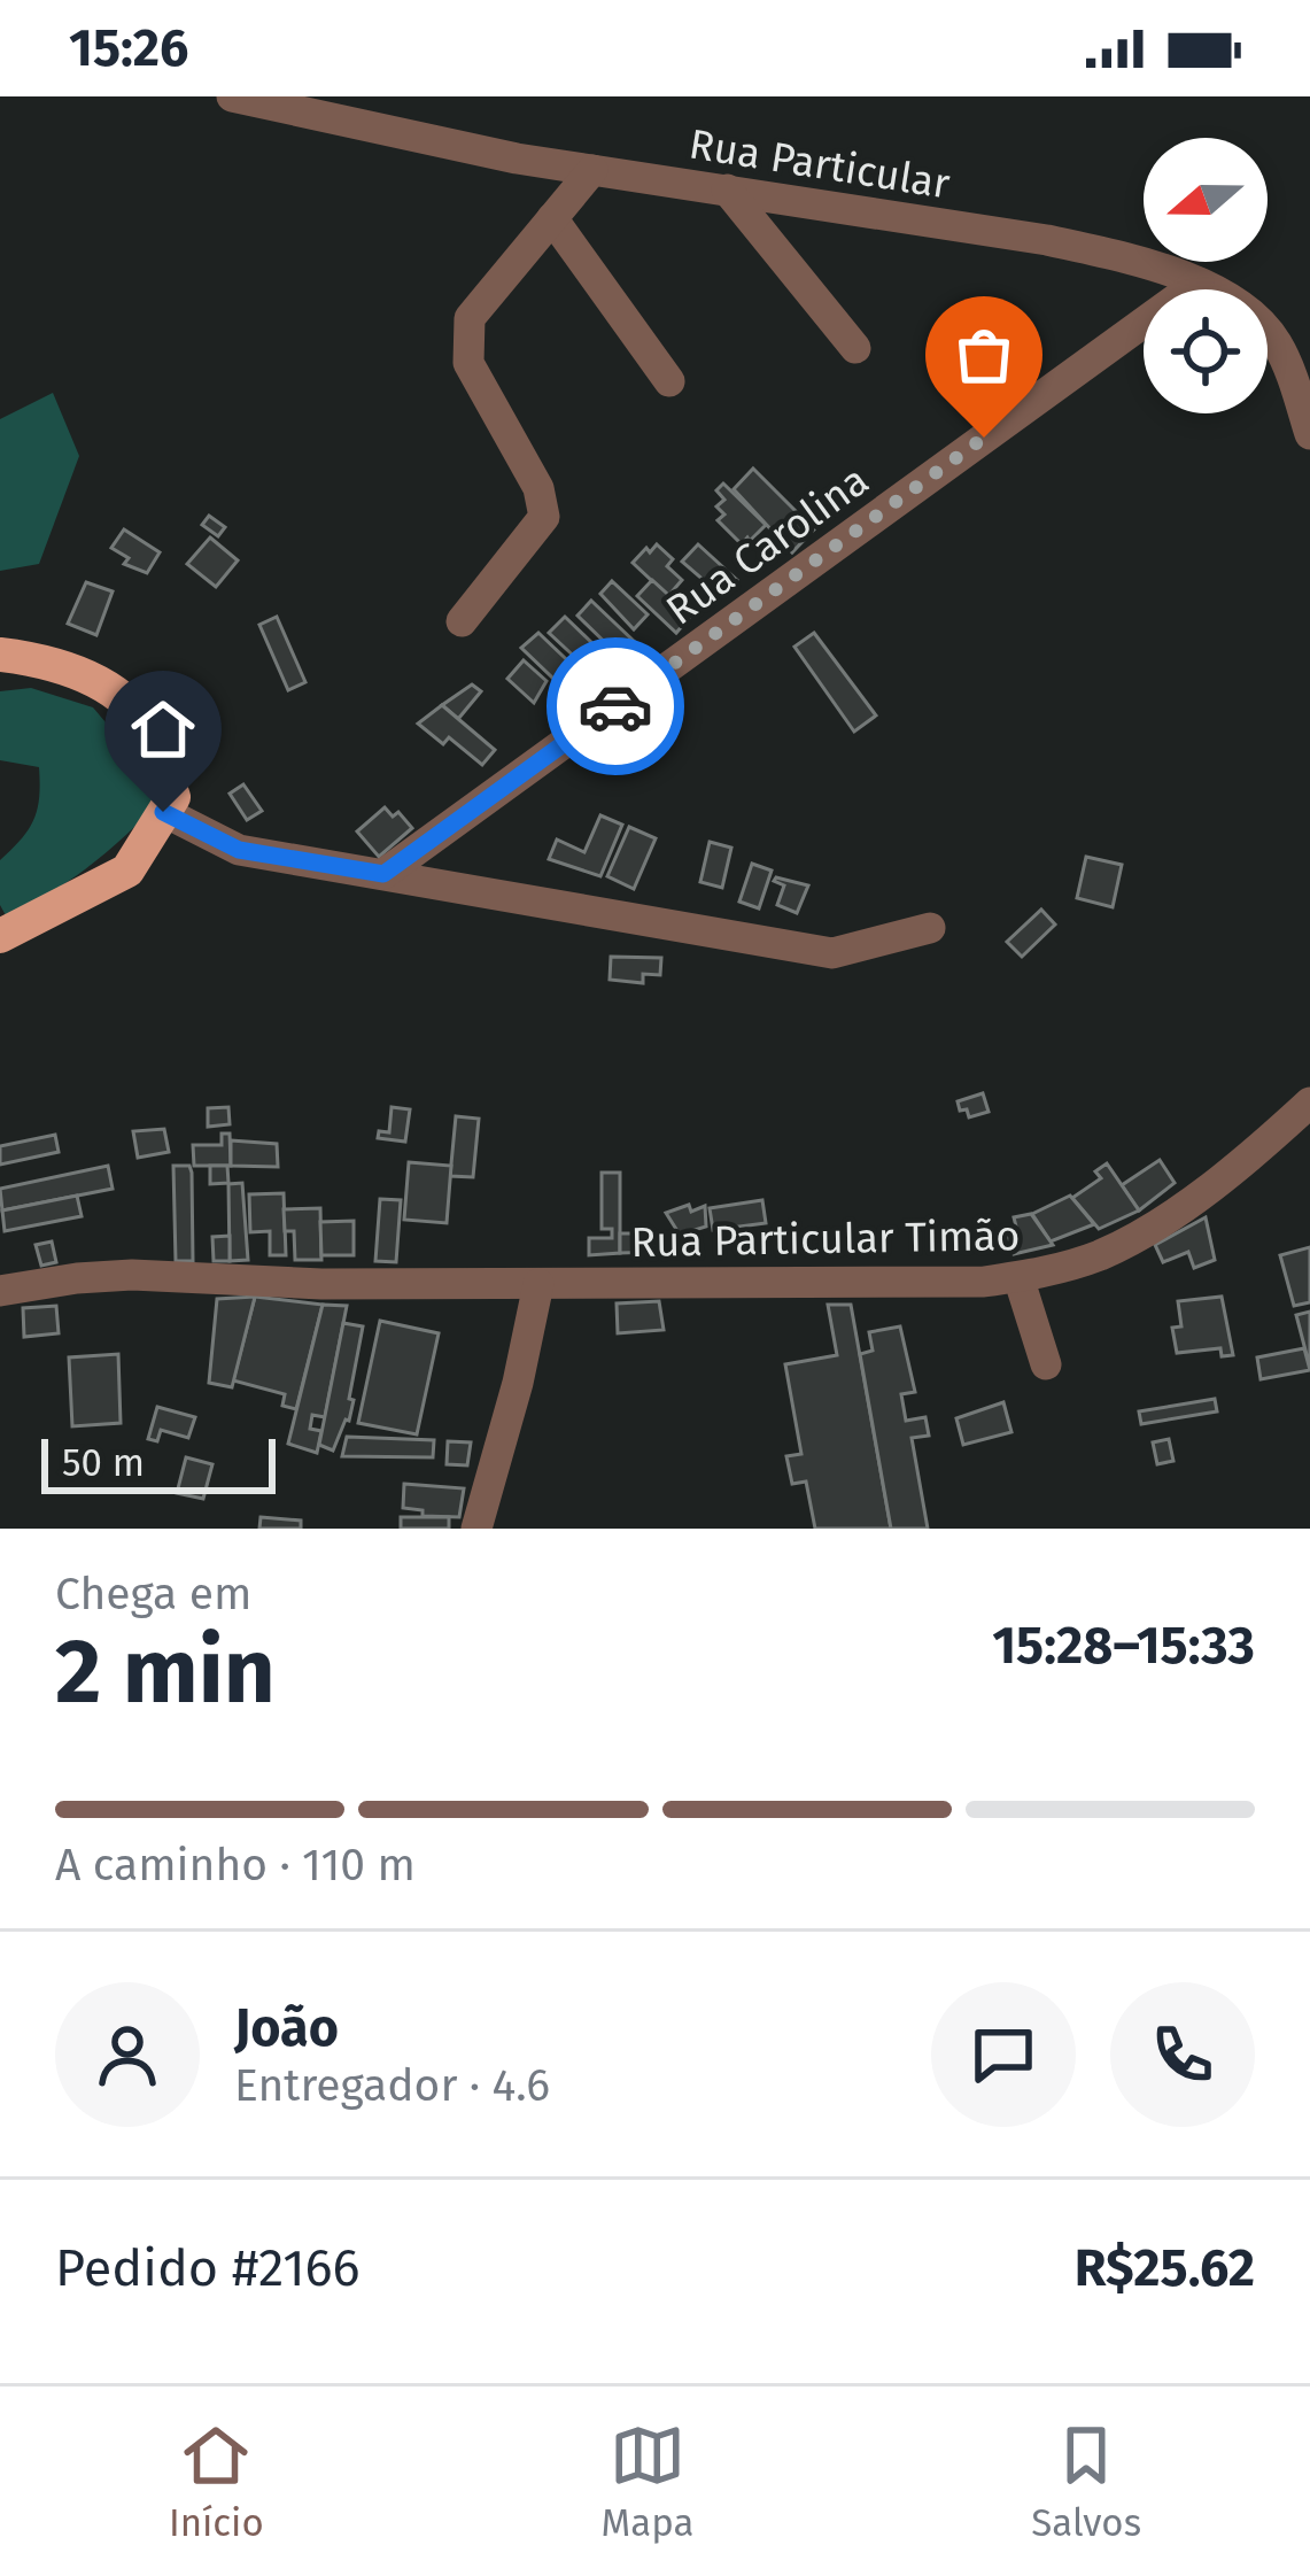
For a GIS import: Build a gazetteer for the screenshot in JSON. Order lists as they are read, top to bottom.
{
  "streets": {
    "street": ["Rua Particular", "Rua Carolina", "Rua Particular Timão"]
  },
  "crossings": [
    ["Rua Particular", "Rua Carolina"]
  ],
  "scale_bar": "50 m",
  "north": "left",
  "page": {
    "status": "15:26",
    "scale": "50 m",
    "heading": ["2 min", "Chega em", "15:28–15:33"],
    "panel": [
      "João",
      "Entregador · 4.6",
      "Pedido #2166",
      "R$25.62"
    ],
    "bar": "A caminho · 110 m",
    "tabs": ["Início", "Mapa", "Salvos"]
  }
}
